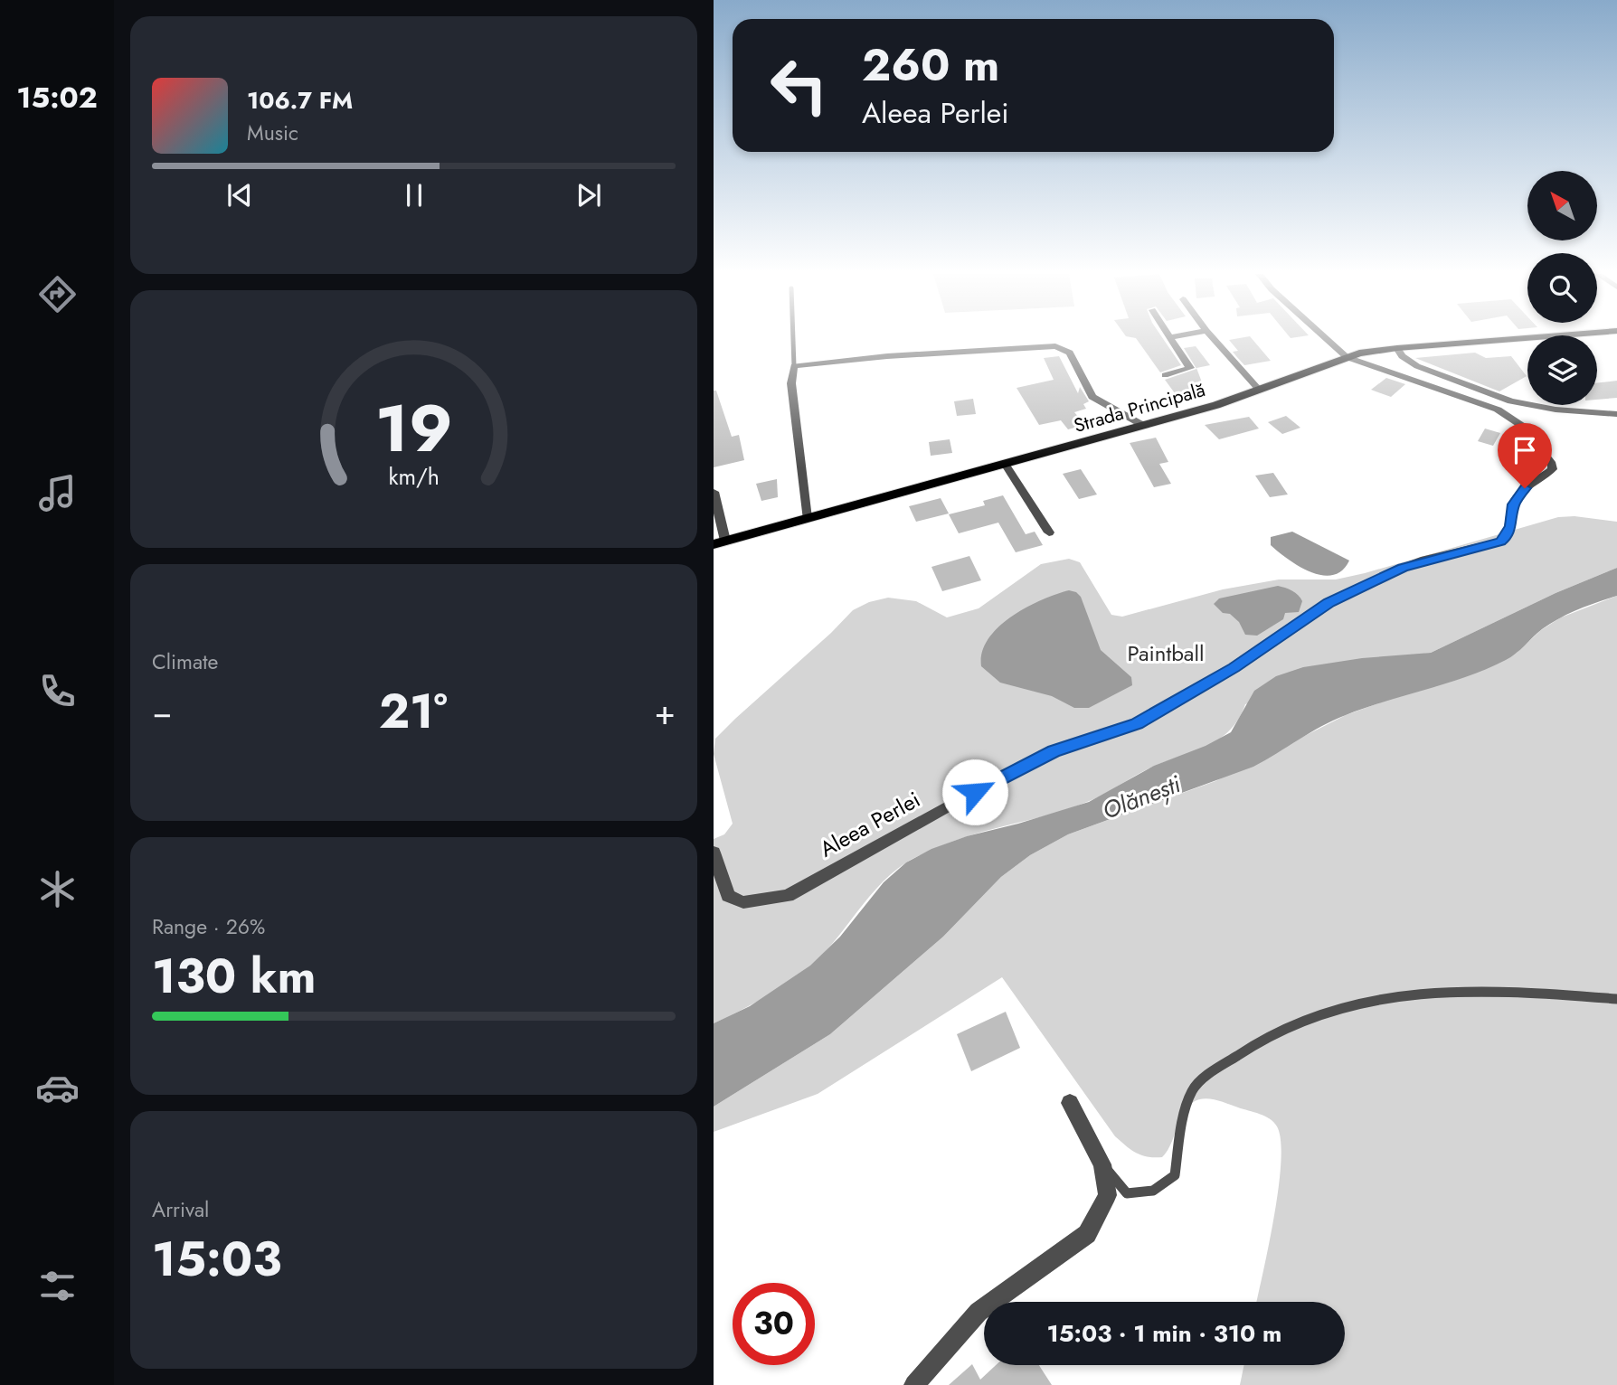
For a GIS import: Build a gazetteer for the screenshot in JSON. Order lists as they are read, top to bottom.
{
  "streets": {
    "main road": ["Strada Principală"],
    "street": ["Aleea Perlei"]
  },
  "water": ["Olănești"],
  "parks": ["Paintball"],
  "north": "top left",
  "page": {
    "tabs": "15:02",
    "turn": ["260 m", "Aleea Perlei"],
    "song": ["106.7 FM", "Music"],
    "tile": [
      "Climate",
      ["Range · 26%", "130 km"],
      ["Arrival", "15:03"]
    ],
    "heat": ["−", "21°", "+"],
    "limit": "30",
    "trip": "15:03 · 1 min · 310 m",
    "gauge": ["19", "km/h"]
  }
}
